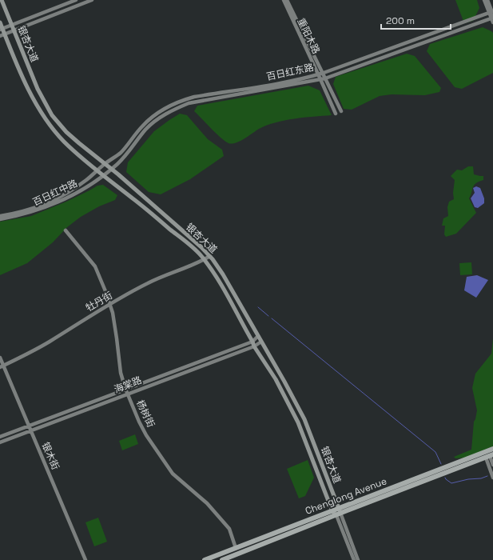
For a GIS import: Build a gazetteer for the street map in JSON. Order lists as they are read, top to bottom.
{
  "streets": {
    "highway": ["Chenglong Avenue"],
    "main road": ["银杏大道"],
    "street": [
      "重阳木路",
      "百日红东路",
      "百日红中路",
      "牡丹街",
      "海棠路",
      "杨树街",
      "银木街"
    ]
  },
  "crossings": [
    ["重阳木路", "百日红东路"],
    ["银杏大道", "百日红东路"],
    ["银杏大道", "百日红中路"],
    ["银杏大道", "牡丹街"],
    ["银杏大道", "海棠路"],
    ["银杏大道", "Chenglong Avenue"],
    ["百日红东路", "百日红中路"],
    ["牡丹街", "杨树街"],
    ["牡丹街", "银木街"],
    ["海棠路", "杨树街"],
    ["海棠路", "银木街"],
    ["杨树街", "Chenglong Avenue"]
  ],
  "scale_bar": "200 m"
}
